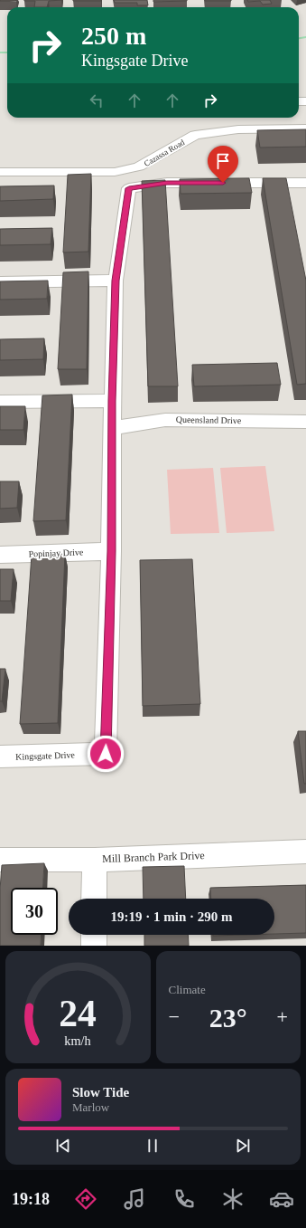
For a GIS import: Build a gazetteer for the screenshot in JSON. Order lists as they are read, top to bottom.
{
  "streets": {
    "street": [
      "Cazassa Road",
      "Queensland Drive",
      "Popinjay Drive",
      "Kingsgate Drive",
      "Mill Branch Park Drive"
    ]
  },
  "crossings": [
    ["Queensland Drive", "Kingsgate Drive"],
    ["Popinjay Drive", "Kingsgate Drive"]
  ],
  "page": {
    "turn": ["250 m", "Kingsgate Drive"],
    "limit": "30",
    "trip": "19:19 · 1 min · 290 m",
    "tile": "Climate",
    "heat": ["−", "23°", "+"],
    "song": ["Slow Tide", "Marlow"],
    "tabs": "19:18",
    "gauge": ["24", "km/h"]
  }
}
